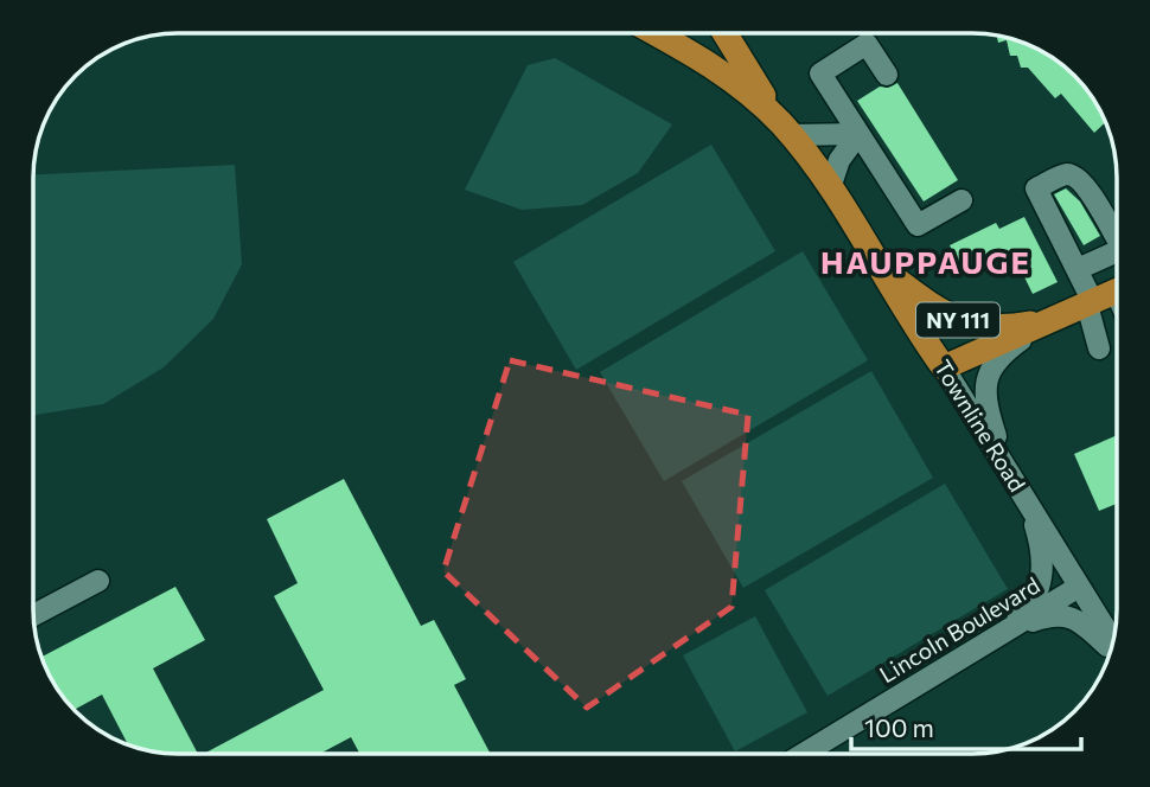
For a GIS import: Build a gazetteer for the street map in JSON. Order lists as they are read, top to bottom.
{
  "streets": {
    "main road": ["NY 111", "Townline Road"],
    "street": ["Lincoln Boulevard"]
  },
  "crossings": [
    ["NY 111", "Townline Road"],
    ["Townline Road", "Lincoln Boulevard"]
  ],
  "districts": ["HAUPPAUGE"],
  "scale_bar": "100 m"
}
